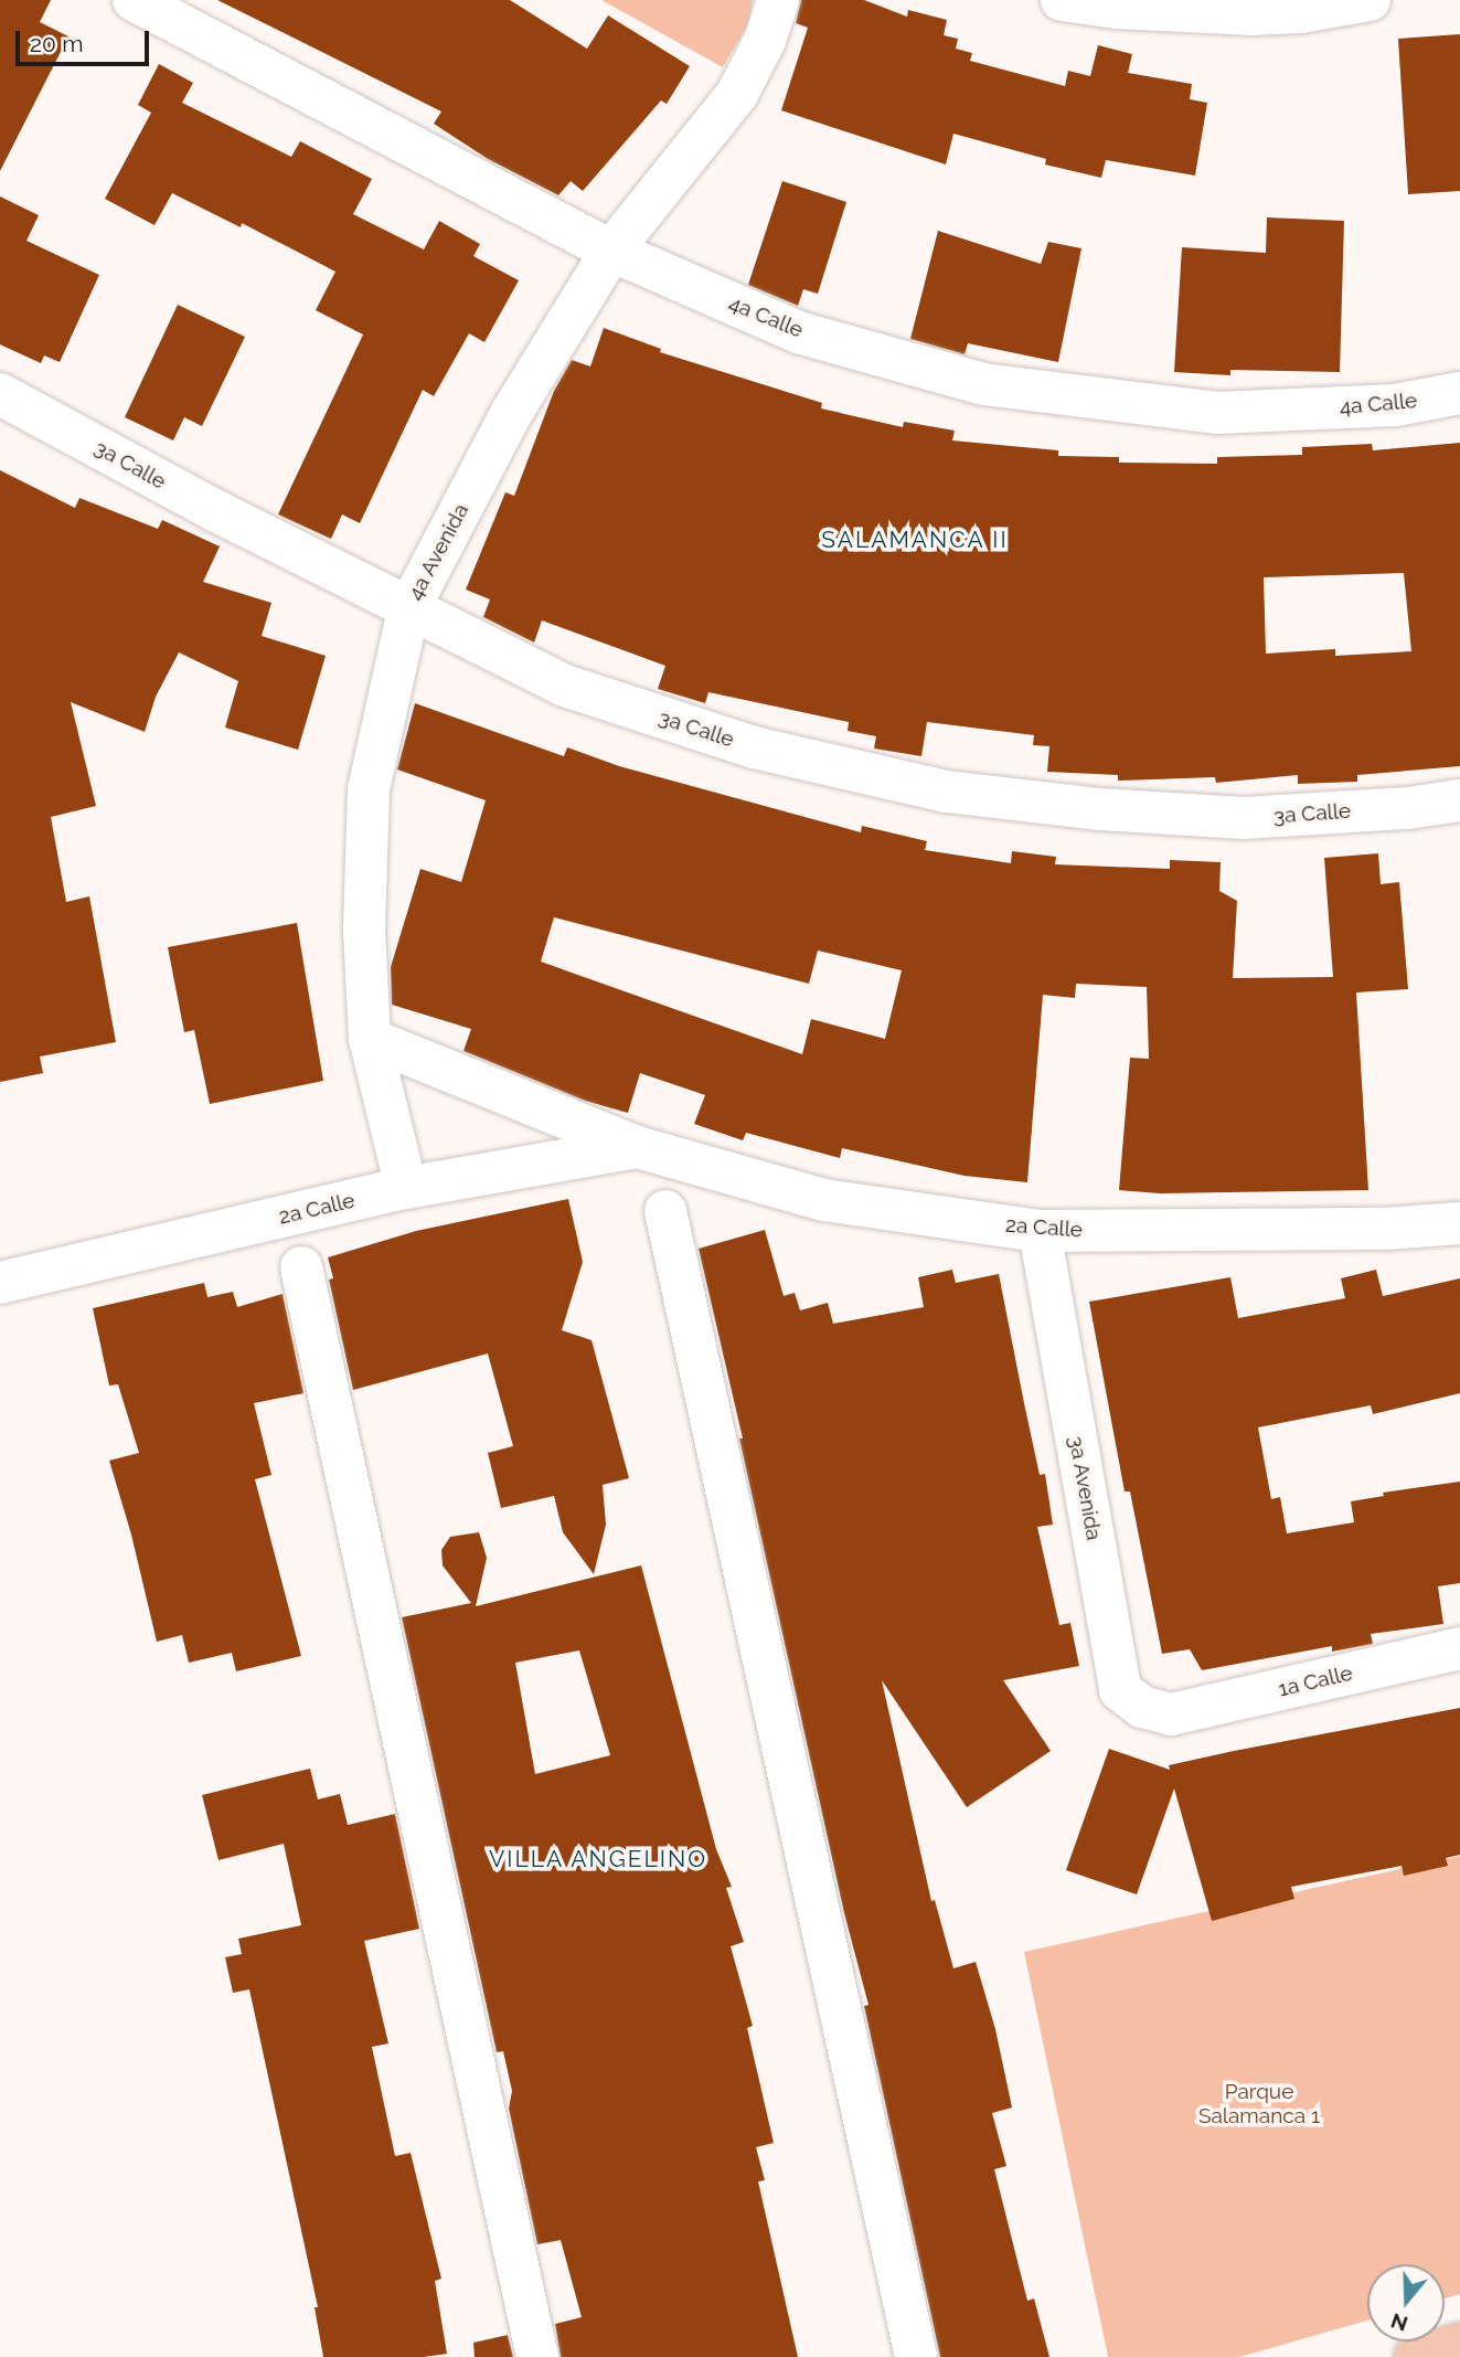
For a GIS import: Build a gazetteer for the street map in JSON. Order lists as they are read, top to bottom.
{
  "streets": {
    "street": [
      "4a Calle",
      "3a Calle",
      "4a Avenida",
      "2a Calle",
      "3a Avenida",
      "1a Calle"
    ]
  },
  "crossings": [
    ["4a Calle", "4a Avenida"],
    ["3a Calle", "4a Avenida"],
    ["4a Avenida", "2a Calle"],
    ["2a Calle", "3a Avenida"],
    ["3a Avenida", "1a Calle"]
  ],
  "districts": ["SALAMANCA II", "VILLA ANGELINO"],
  "parks": ["Parque Salamanca 1"],
  "scale_bar": "20 m",
  "north": "bottom"
}
